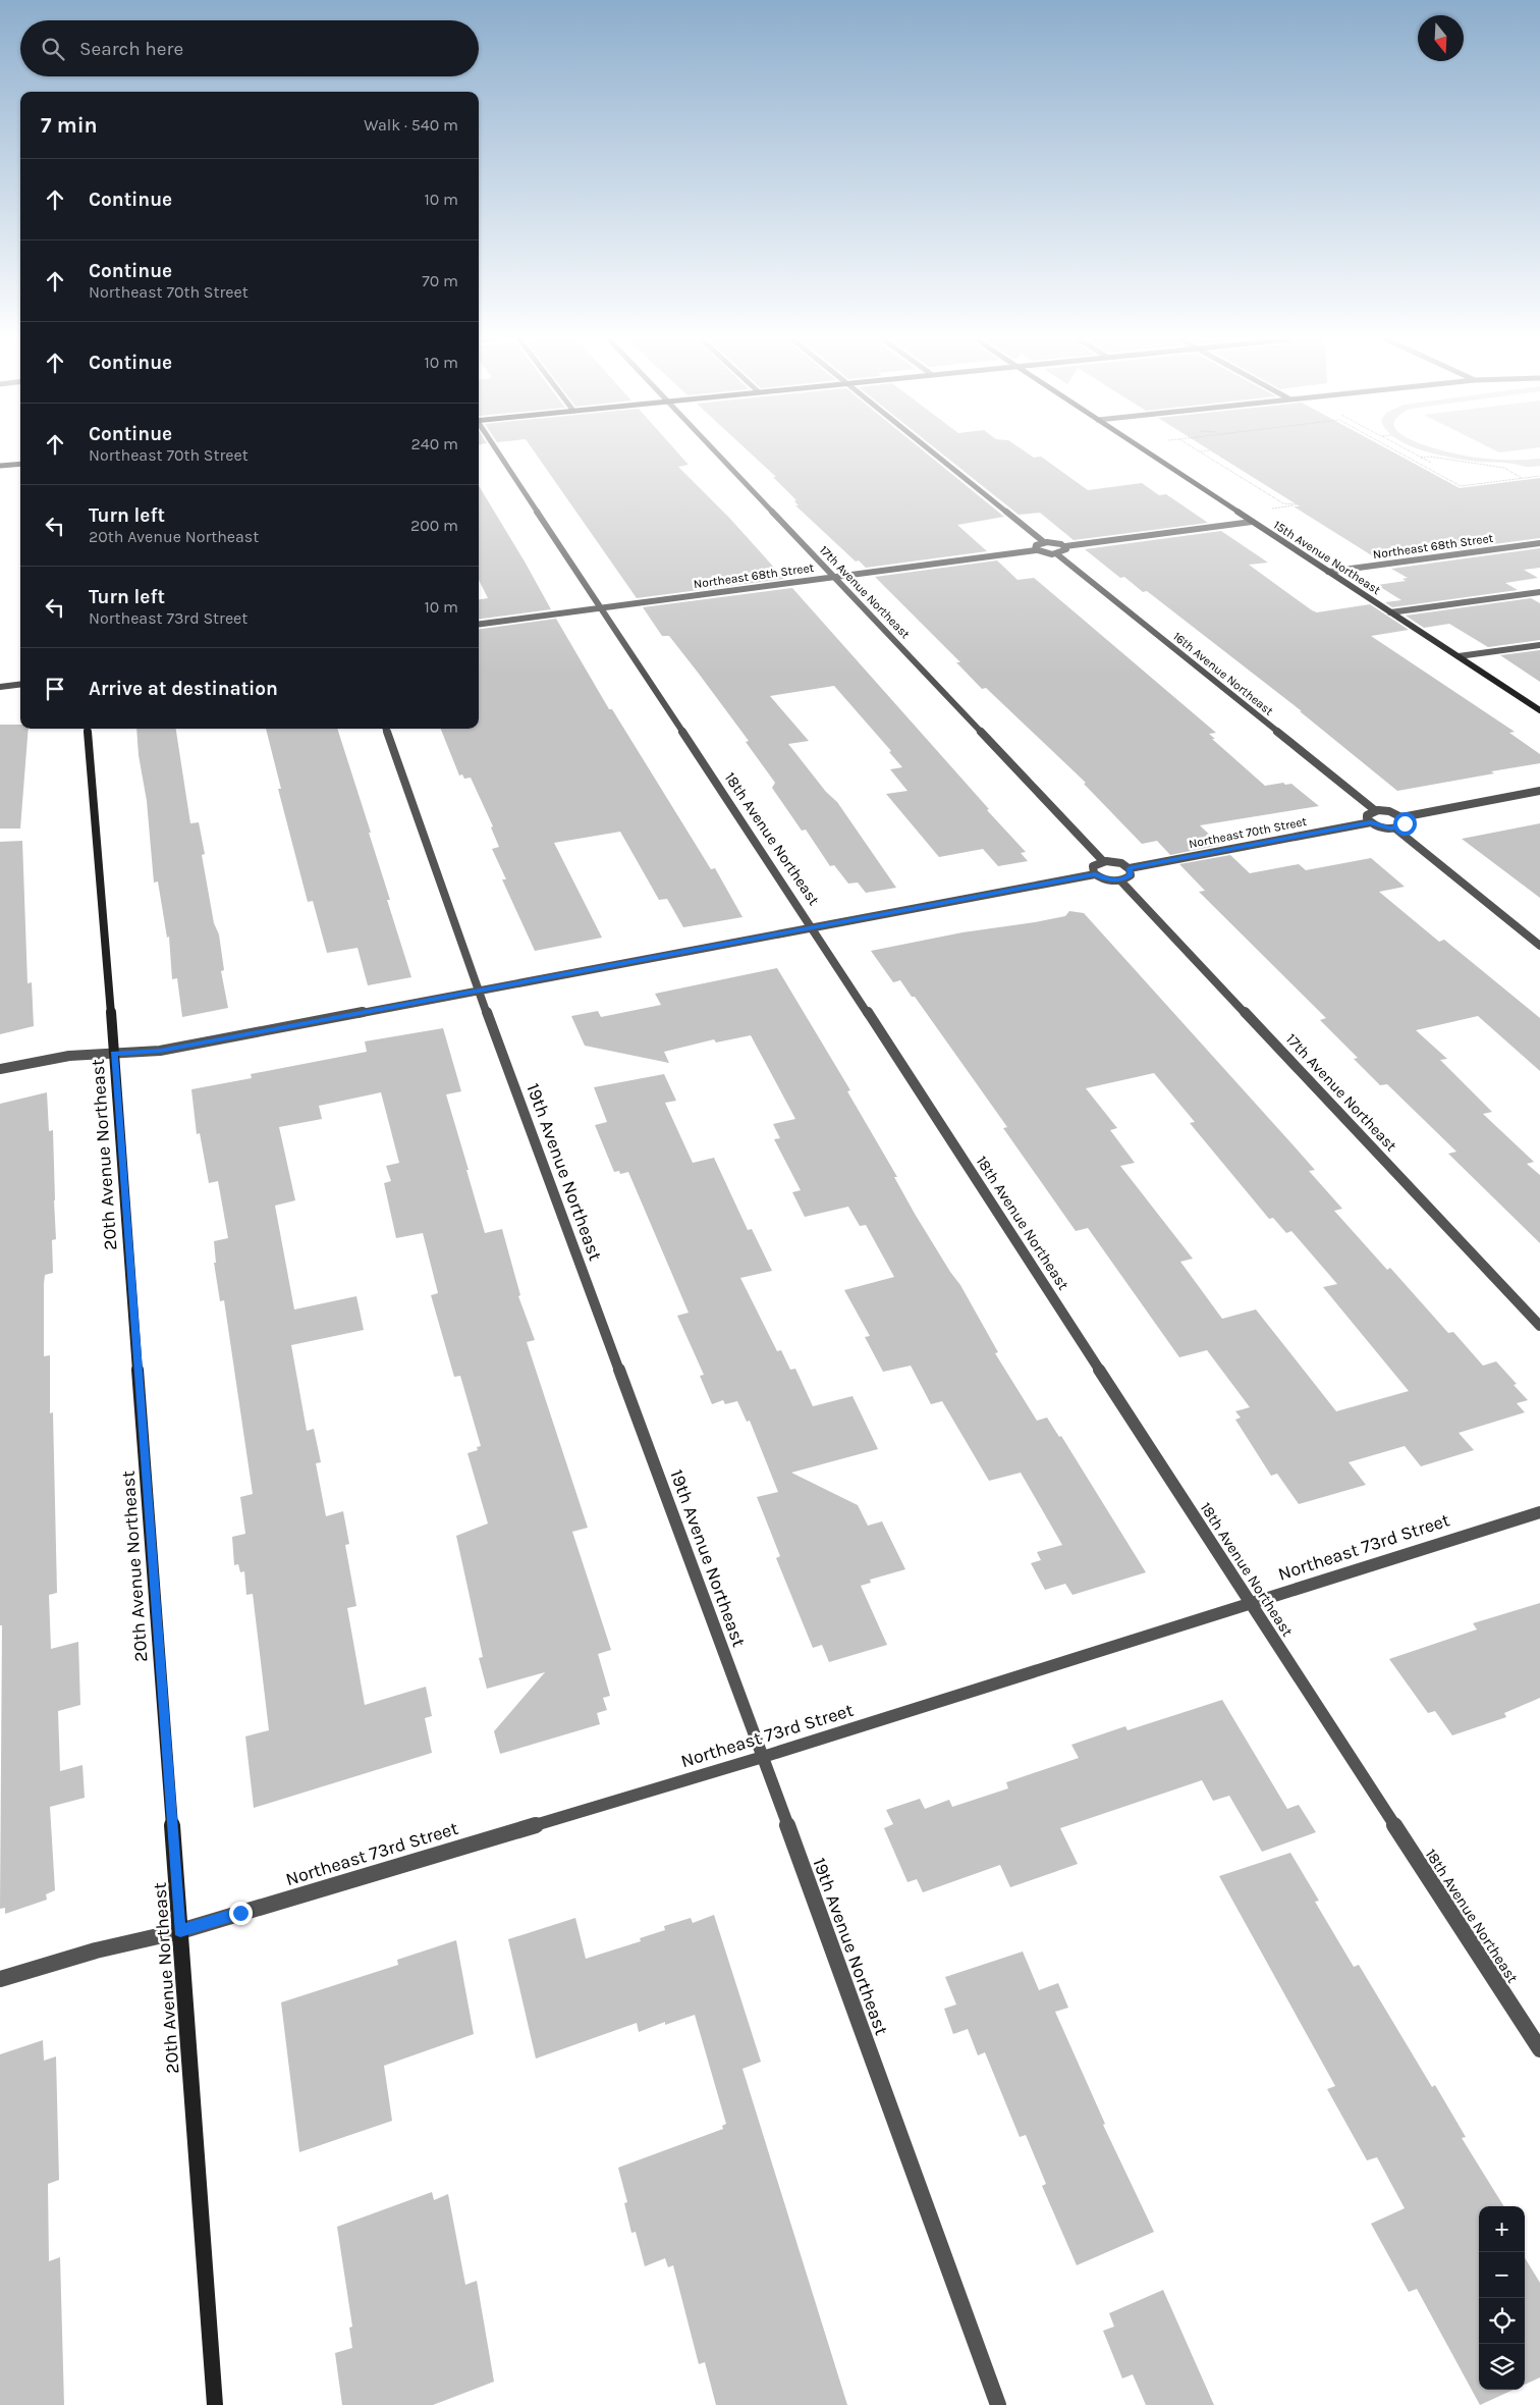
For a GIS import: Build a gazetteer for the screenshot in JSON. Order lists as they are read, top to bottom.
{
  "streets": {
    "main road": ["15th Avenue Northeast", "20th Avenue Northeast"],
    "street": [
      "Northeast 68th Street",
      "17th Avenue Northeast",
      "16th Avenue Northeast",
      "Northeast 70th Street",
      "18th Avenue Northeast",
      "19th Avenue Northeast",
      "Northeast 73rd Street"
    ]
  },
  "crossings": [
    ["Northeast 68th Street", "15th Avenue Northeast"],
    ["Northeast 68th Street", "17th Avenue Northeast"],
    ["Northeast 68th Street", "16th Avenue Northeast"],
    ["Northeast 68th Street", "18th Avenue Northeast"],
    ["18th Avenue Northeast", "Northeast 73rd Street"],
    ["20th Avenue Northeast", "Northeast 73rd Street"],
    ["19th Avenue Northeast", "Northeast 73rd Street"]
  ],
  "north": "bottom",
  "page": {
    "search": "Search here",
    "heading": ["7 min", "Walk · 540 m"],
    "list": [
      ["Continue", "10 m"],
      ["Continue", "Northeast 70th Street", "70 m"],
      ["Continue", "10 m"],
      ["Continue", "Northeast 70th Street", "240 m"],
      ["Turn left", "20th Avenue Northeast", "200 m"],
      ["Turn left", "Northeast 73rd Street", "10 m"],
      "Arrive at destination"
    ],
    "map_buttons": ["+", "−"]
  }
}
